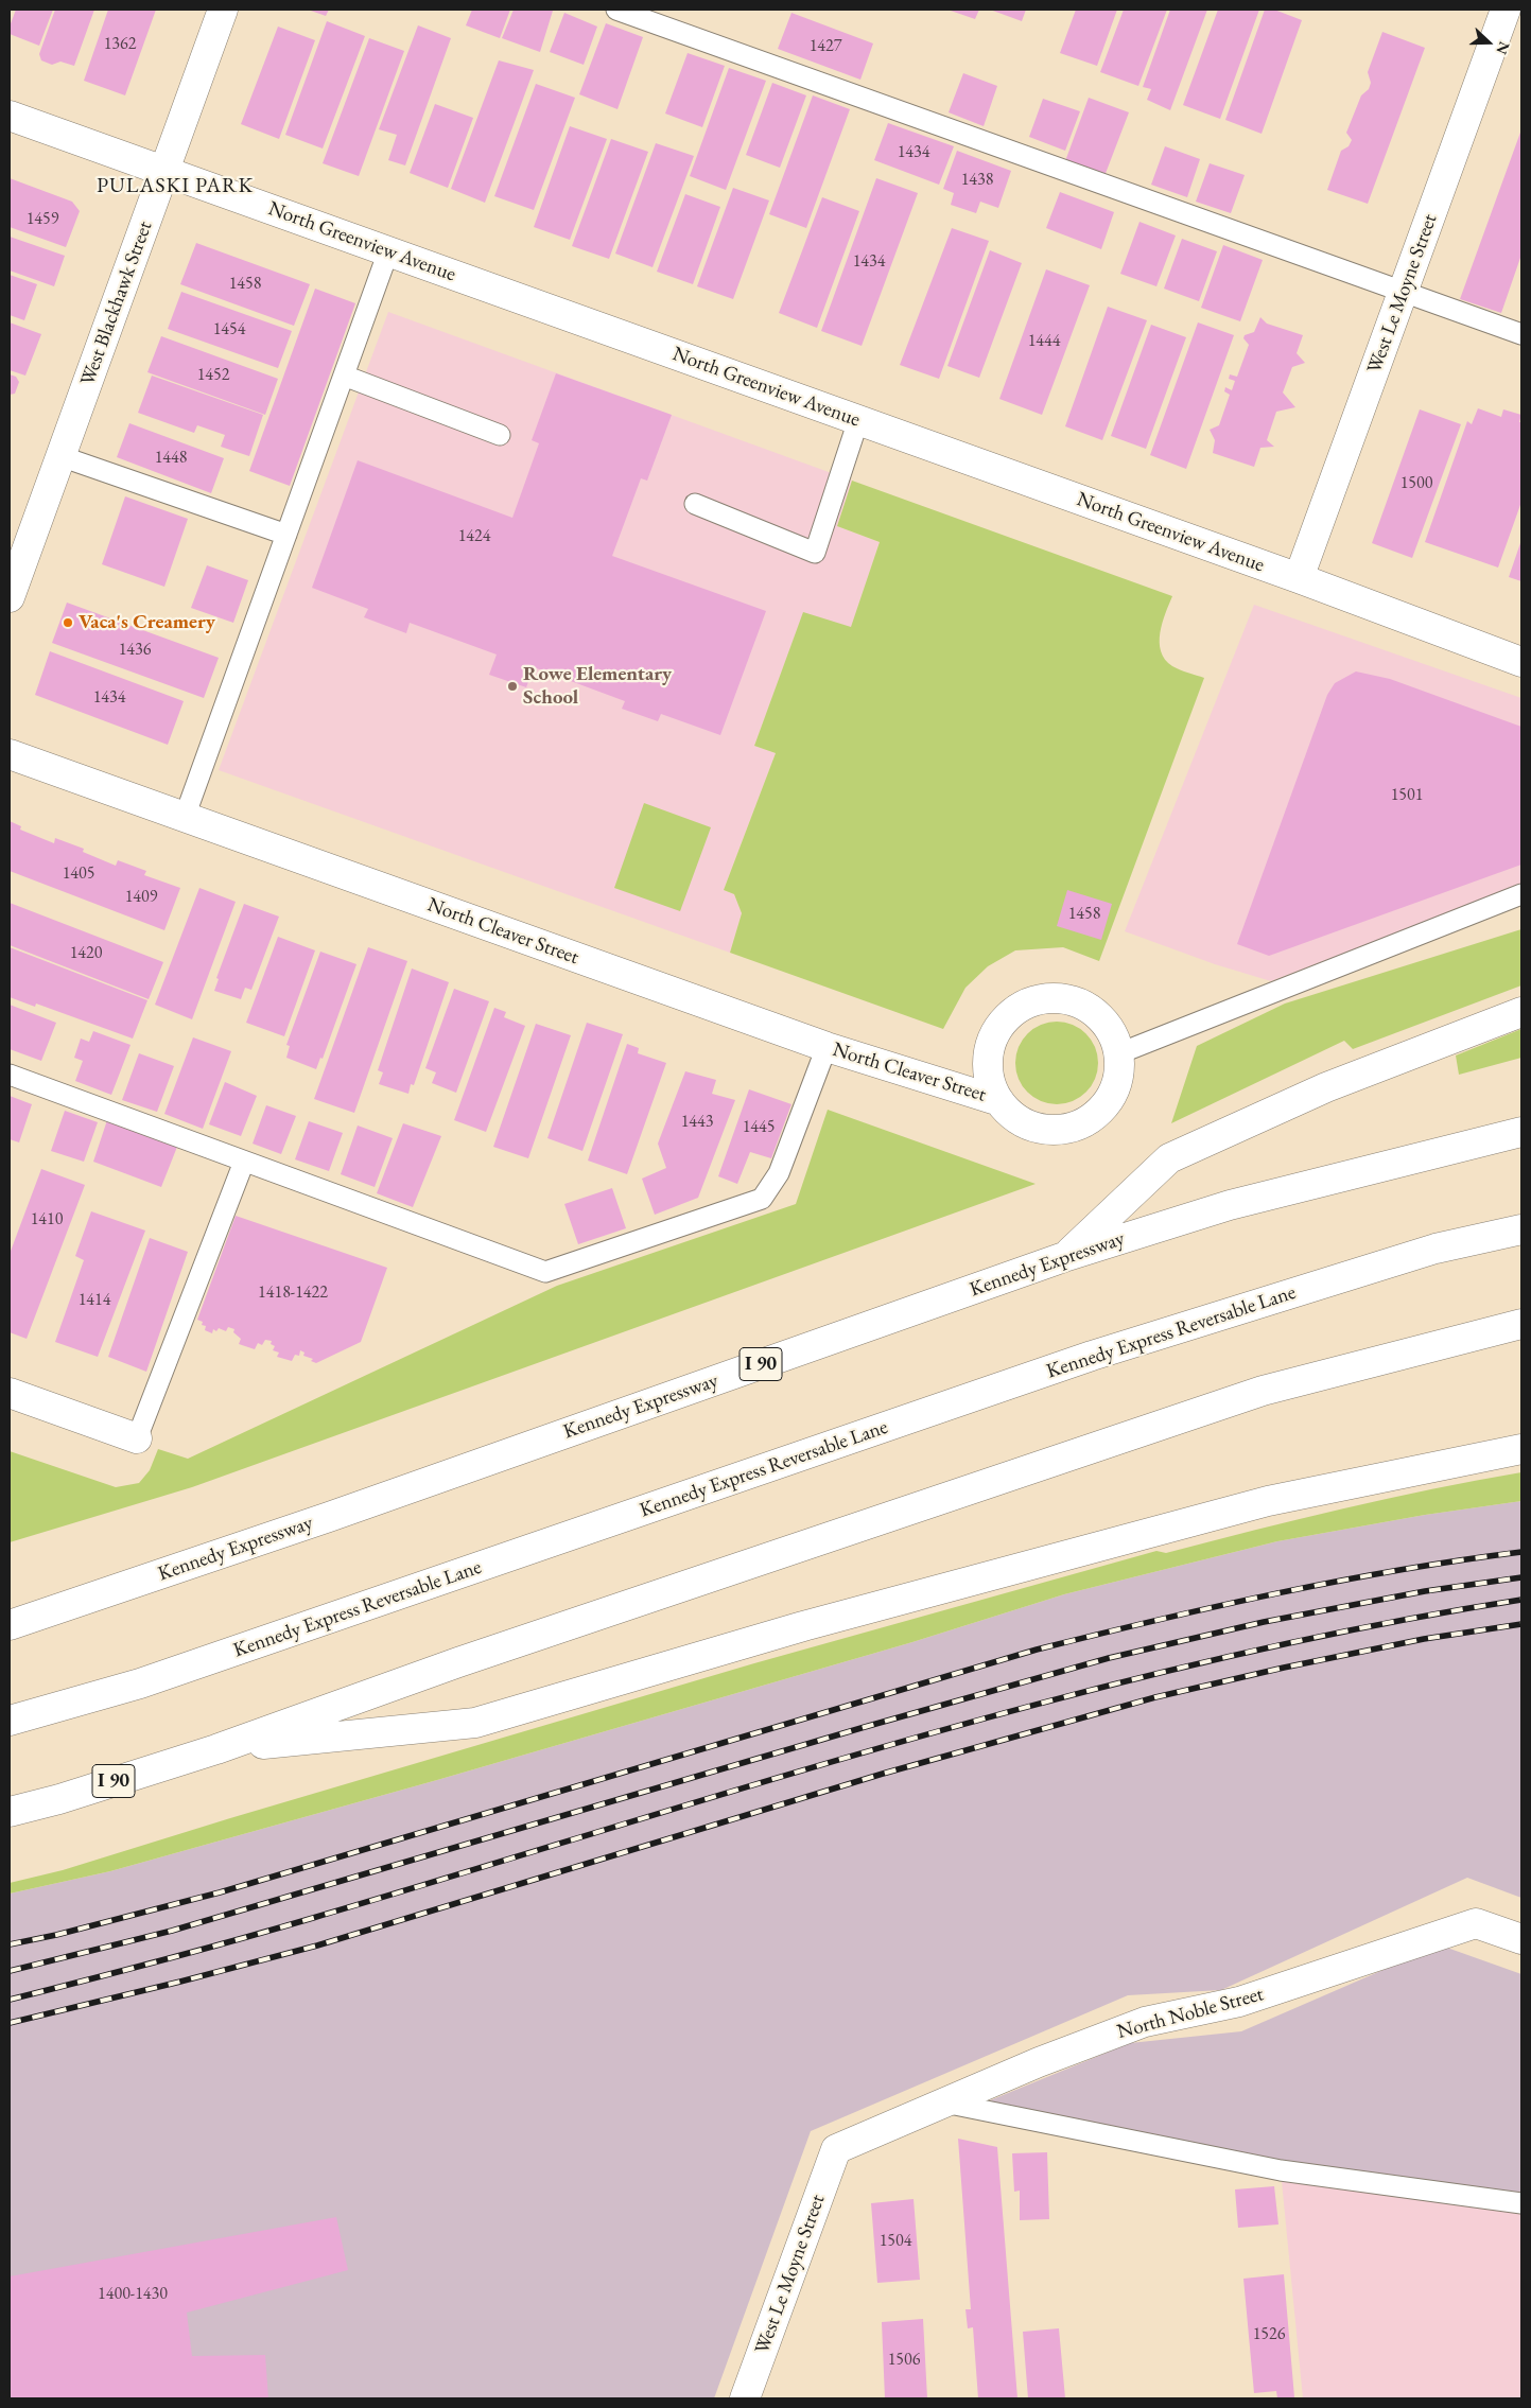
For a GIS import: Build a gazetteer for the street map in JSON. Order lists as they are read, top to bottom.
{
  "streets": {
    "main road": [
      "North Greenview Avenue",
      "West Le Moyne Street",
      "West Blackhawk Street",
      "North Cleaver Street",
      "Kennedy Expressway",
      "Kennedy Express Reversable Lane",
      "I 90",
      "North Noble Street"
    ]
  },
  "crossings": [
    ["North Greenview Avenue", "West Le Moyne Street"],
    ["North Greenview Avenue", "West Blackhawk Street"],
    ["West Le Moyne Street", "North Noble Street"]
  ],
  "districts": ["PULASKI PARK"],
  "places": ["Vaca's Creamery", "Rowe Elementary School"],
  "house_numbers": [
    "1362",
    "1427",
    "1434",
    "1438",
    "1459",
    "1434",
    "1458",
    "1454",
    "1444",
    "1452",
    "1448",
    "1500",
    "1424",
    "1436",
    "1434",
    "1501",
    "1405",
    "1409",
    "1458",
    "1420",
    "1443",
    "1445",
    "1410",
    "1418-1422",
    "1414",
    "1504",
    "1400-1430",
    "1526",
    "1506"
  ],
  "north": "right"
}
